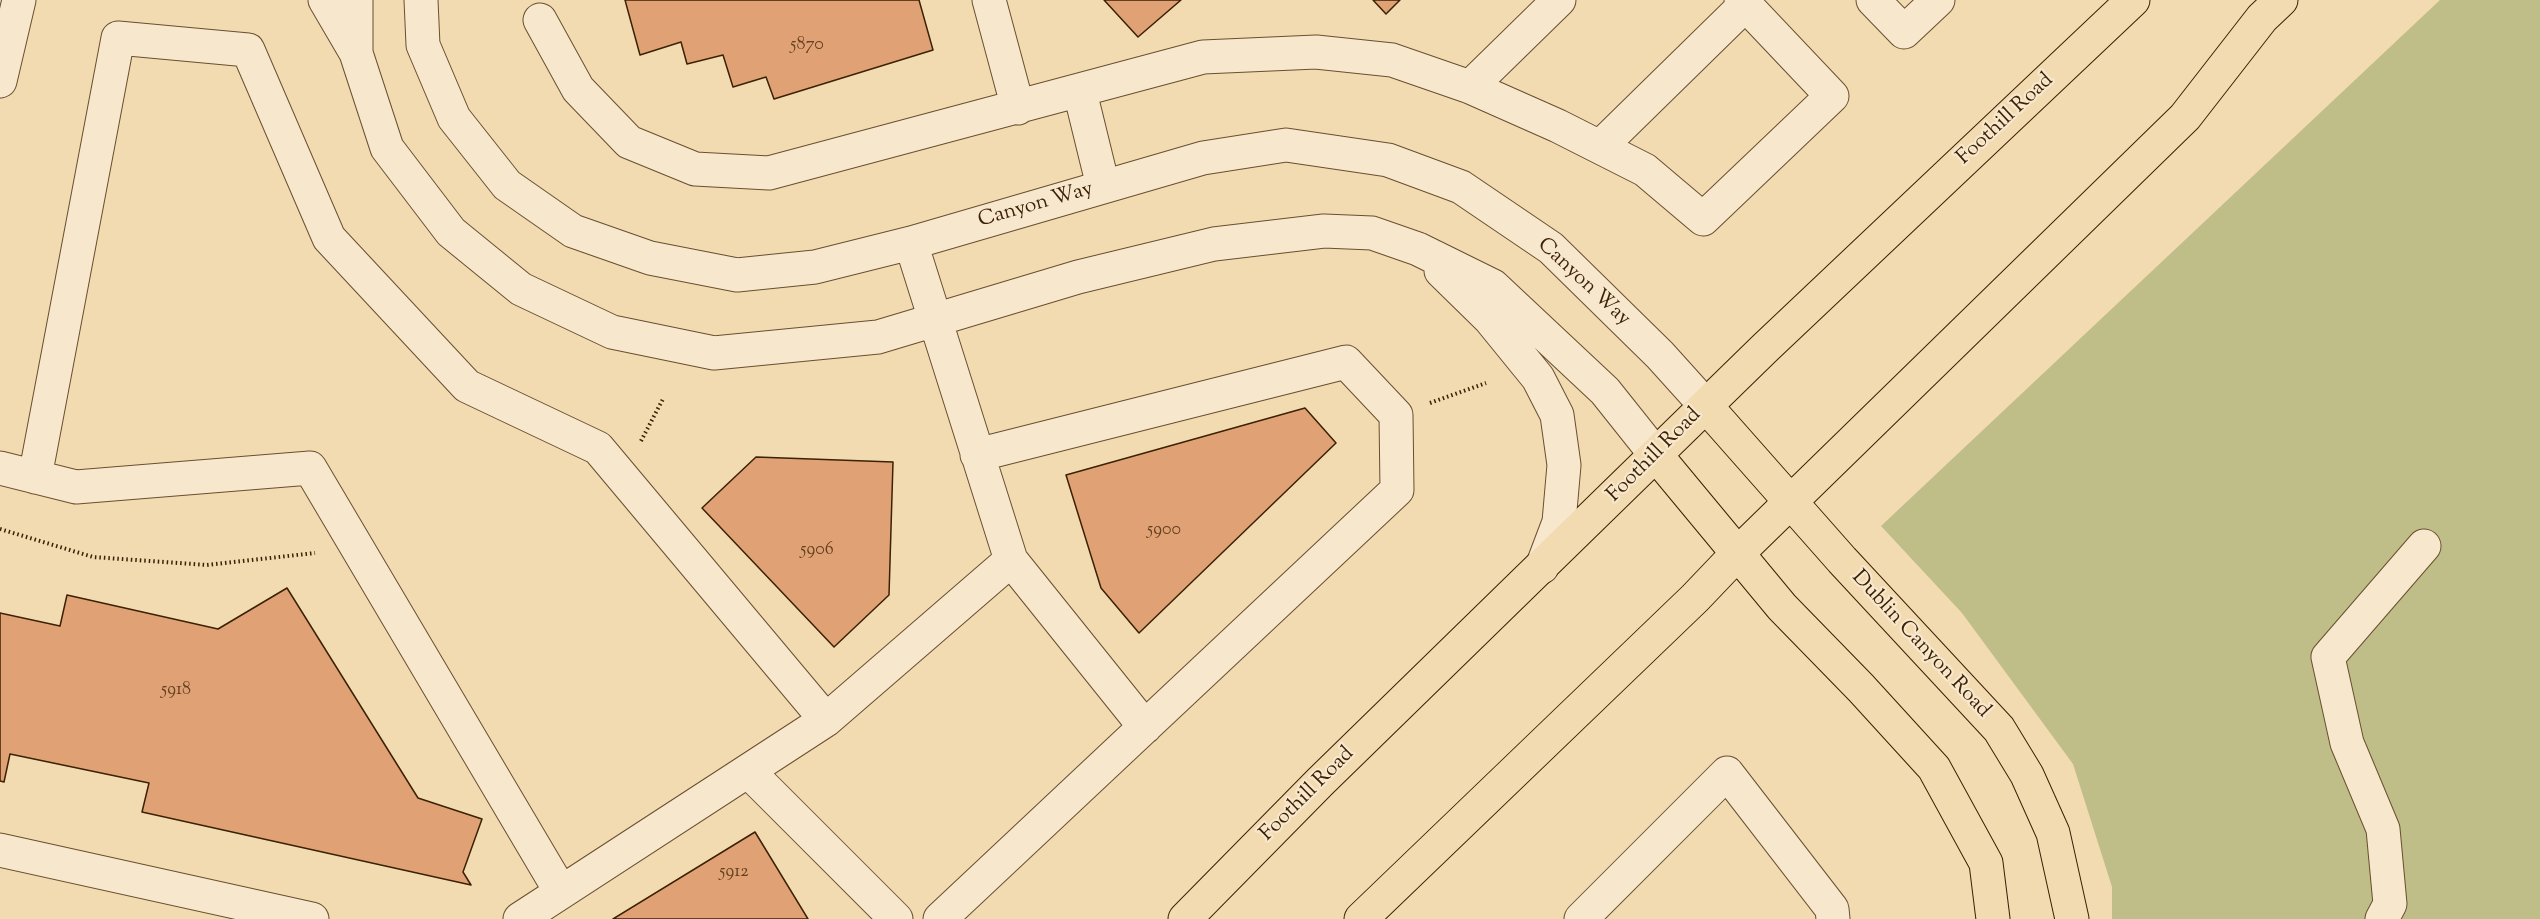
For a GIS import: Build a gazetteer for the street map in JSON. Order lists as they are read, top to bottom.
{
  "streets": {
    "main road": ["Foothill Road", "Dublin Canyon Road"],
    "street": ["Canyon Way"]
  },
  "crossings": [
    ["Foothill Road", "Canyon Way"],
    ["Foothill Road", "Dublin Canyon Road"],
    ["Canyon Way", "Dublin Canyon Road"]
  ],
  "house_numbers": [
    "5870",
    "5900",
    "5906",
    "5918",
    "5912"
  ]
}
